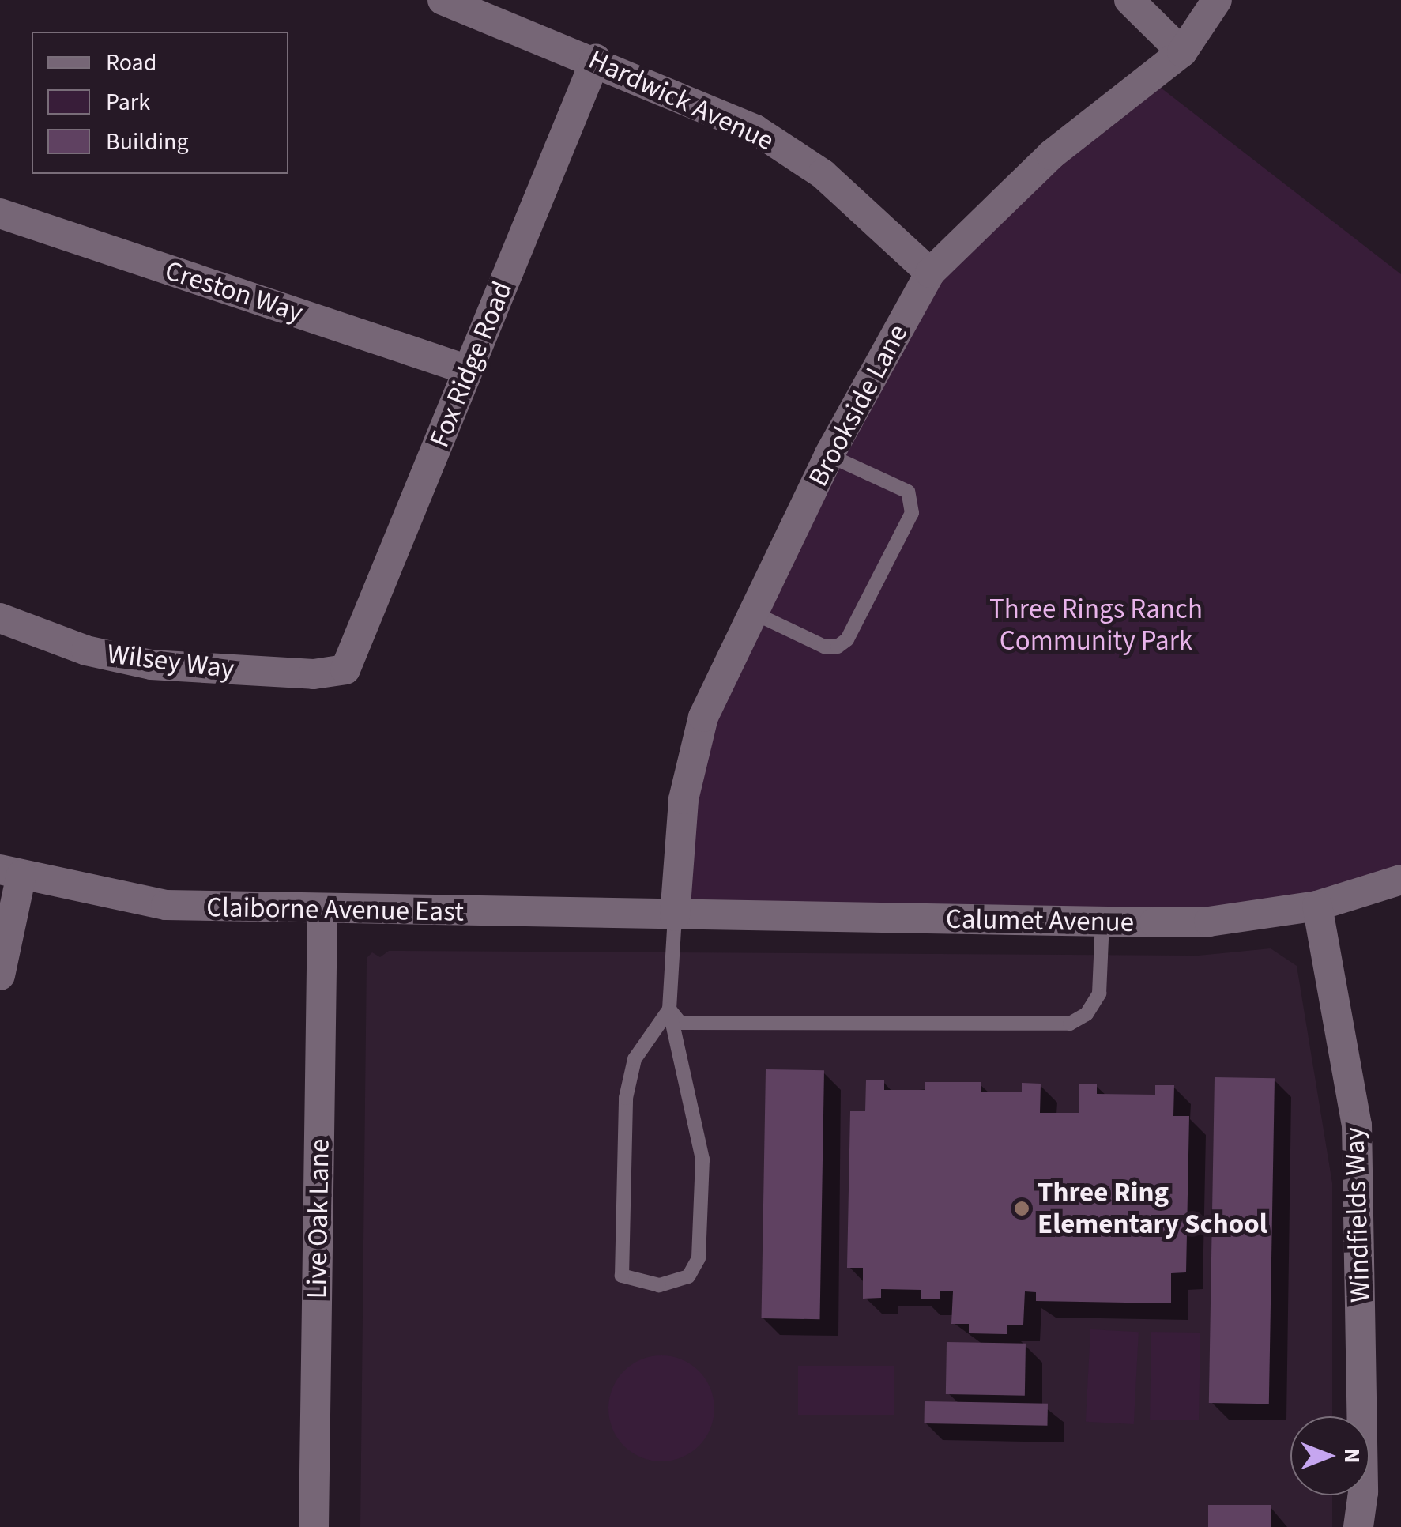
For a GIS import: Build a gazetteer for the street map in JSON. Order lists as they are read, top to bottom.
{
  "streets": {
    "street": [
      "Hardwick Avenue",
      "Creston Way",
      "Fox Ridge Road",
      "Brookside Lane",
      "Wilsey Way",
      "Claiborne Avenue East",
      "Calumet Avenue",
      "Windfields Way",
      "Live Oak Lane"
    ]
  },
  "crossings": [
    ["Hardwick Avenue", "Fox Ridge Road"],
    ["Hardwick Avenue", "Brookside Lane"],
    ["Creston Way", "Fox Ridge Road"],
    ["Fox Ridge Road", "Wilsey Way"],
    ["Brookside Lane", "Claiborne Avenue East"],
    ["Brookside Lane", "Calumet Avenue"],
    ["Claiborne Avenue East", "Calumet Avenue"],
    ["Claiborne Avenue East", "Live Oak Lane"],
    ["Calumet Avenue", "Windfields Way"]
  ],
  "parks": ["Three Rings Ranch Community Park"],
  "places": ["Three Ring Elementary School"],
  "legend": ["Road", "Park", "Building"],
  "north": "right"
}
